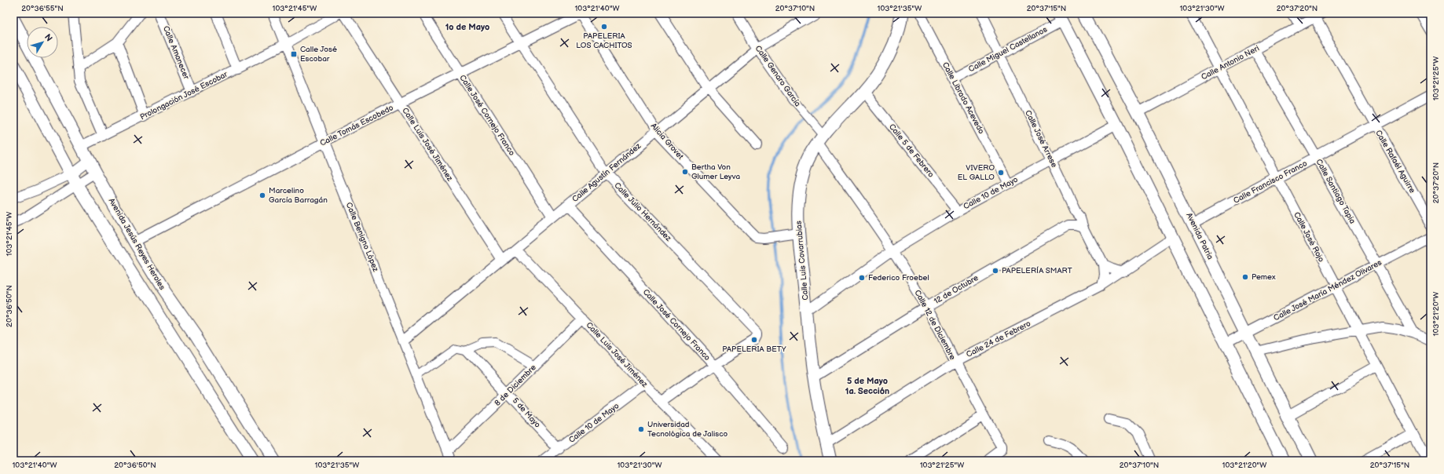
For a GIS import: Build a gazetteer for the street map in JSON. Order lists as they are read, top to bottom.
{
  "streets": {
    "street": [
      "Calle Miguel Castellanos",
      "Calle Amanecer",
      "Calle Antonio Neri",
      "Calle Genaro García",
      "Prolongación José Escobar",
      "Calle Librado Acevedo",
      "Calle José Cornejo Franco",
      "Calle Tomás Escobedo",
      "Calle José Arrese",
      "Alicia Grovet",
      "Calle Luis José Jiménez",
      "Calle 5 de Febrero",
      "Calle Rafaél Aguirre",
      "Calle Agustín Fernández",
      "Calle Francisco Franco",
      "Calle Santiago Tapia",
      "Calle 10 de Mayo",
      "Calle Julio Hernández",
      "Avenida Patria",
      "Calle Benigno López",
      "Calle José Rojo",
      "Avenida Jesús Reyes Heroles",
      "Calle Luis Covarrubias",
      "12 de Octubre",
      "Calle José María Méndez Olivares",
      "Calle 12 de Diciembre",
      "Calle 24 de Febrero",
      "8 de Diciembre",
      "5 de Mayo"
    ]
  },
  "crossings": [
    ["Calle Miguel Castellanos", "Calle Librado Acevedo"],
    ["Calle Miguel Castellanos", "Calle José Arrese"],
    ["Calle Amanecer", "Prolongación José Escobar"],
    ["Calle Antonio Neri", "Calle Rafaél Aguirre"],
    ["Calle Antonio Neri", "Calle Santiago Tapia"],
    ["Calle Antonio Neri", "Avenida Patria"],
    ["Calle Antonio Neri", "Calle José Rojo"],
    ["Calle Genaro García", "Calle Agustín Fernández"],
    ["Calle Genaro García", "Calle Luis Covarrubias"],
    ["Calle Genaro García", "Calle 12 de Diciembre"],
    ["Prolongación José Escobar", "Calle Benigno López"],
    ["Prolongación José Escobar", "Avenida Jesús Reyes Heroles"],
    ["Calle Librado Acevedo", "Calle 10 de Mayo"],
    ["Calle José Cornejo Franco", "Calle Tomás Escobedo"],
    ["Calle José Cornejo Franco", "Calle Agustín Fernández"],
    ["Calle José Cornejo Franco", "Calle Julio Hernández"],
    ["Calle Tomás Escobedo", "Alicia Grovet"],
    ["Calle Tomás Escobedo", "Calle Luis José Jiménez"],
    ["Calle Tomás Escobedo", "Calle Julio Hernández"],
    ["Calle Tomás Escobedo", "Calle Benigno López"],
    ["Calle Tomás Escobedo", "Avenida Jesús Reyes Heroles"],
    ["Calle José Arrese", "Calle 10 de Mayo"],
    ["Calle José Arrese", "Calle 24 de Febrero"],
    ["Alicia Grovet", "Calle Agustín Fernández"],
    ["Alicia Grovet", "Calle Luis Covarrubias"],
    ["Calle Luis José Jiménez", "Calle Agustín Fernández"],
    ["Calle Luis José Jiménez", "Calle 10 de Mayo"],
    ["Calle Luis José Jiménez", "8 de Diciembre"],
    ["Calle 5 de Febrero", "Calle 10 de Mayo"],
    ["Calle 5 de Febrero", "Calle Luis Covarrubias"],
    ["Calle Rafaél Aguirre", "Calle Francisco Franco"],
    ["Calle Agustín Fernández", "Calle Julio Hernández"],
    ["Calle Agustín Fernández", "Calle Benigno López"],
    ["Calle Francisco Franco", "Calle Santiago Tapia"],
    ["Calle Francisco Franco", "Avenida Patria"],
    ["Calle Francisco Franco", "Calle José Rojo"],
    ["Calle Santiago Tapia", "Calle José María Méndez Olivares"],
    ["Calle 10 de Mayo", "Calle Luis Covarrubias"],
    ["Calle 10 de Mayo", "Calle 12 de Diciembre"],
    ["Calle 10 de Mayo", "5 de Mayo"],
    ["Avenida Patria", "Calle José María Méndez Olivares"],
    ["Calle Benigno López", "8 de Diciembre"],
    ["Calle José Rojo", "Calle José María Méndez Olivares"],
    ["Calle Luis Covarrubias", "12 de Octubre"],
    ["Calle Luis Covarrubias", "Calle 12 de Diciembre"],
    ["Calle Luis Covarrubias", "Calle 24 de Febrero"],
    ["12 de Octubre", "Calle 12 de Diciembre"],
    ["Calle 12 de Diciembre", "Calle 24 de Febrero"],
    ["8 de Diciembre", "5 de Mayo"]
  ],
  "districts": ["1o de Mayo", "5 de Mayo 1a. Sección"],
  "places": {
    "other": [
      "PAPELERIA LOS CACHITOS",
      "Bertha Von Glumer Leyva",
      "VIVERO EL GALLO",
      "Marcelino García Barragán",
      "PAPELERÍA SMART",
      "Pemex",
      "Federico Froebel",
      "PAPELERIA BETY",
      "Universidad Tecnológica de Jalisco"
    ],
    "transit": ["Calle José Escobar"]
  },
  "north": "top right",
  "coordinates": [
    "20°36'55\"N",
    "103°21'45\"W",
    "103°21'40\"W",
    "20°37'10\"N",
    "103°21'35\"W",
    "20°37'15\"N",
    "103°21'30\"W",
    "20°37'20\"N",
    "103°21'25\"W",
    "20°36'50\"N",
    "103°21'20\"W"
  ]
}
